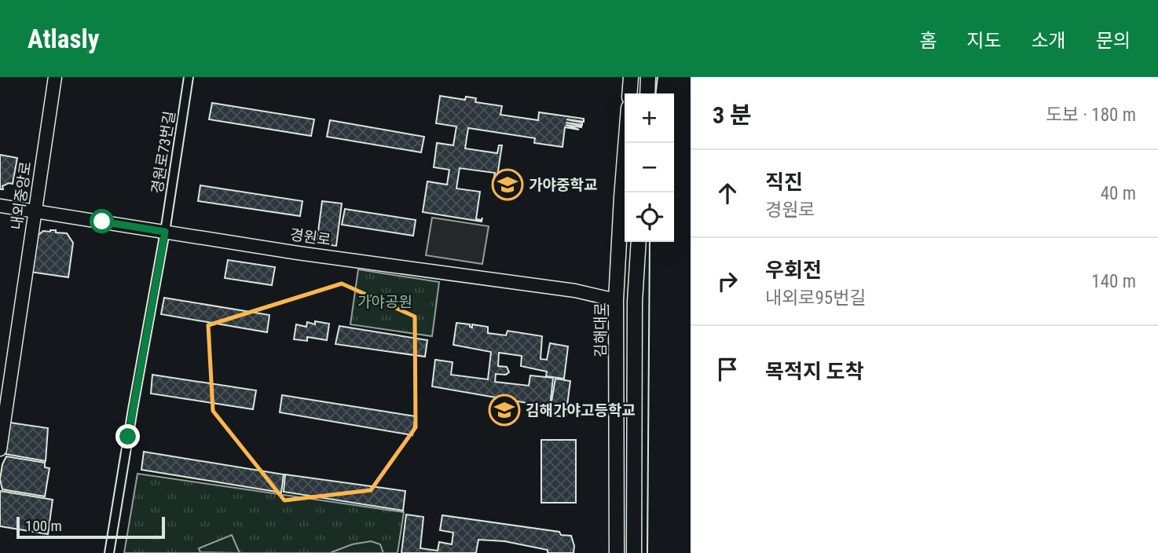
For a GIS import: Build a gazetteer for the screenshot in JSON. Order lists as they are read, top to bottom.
{
  "streets": {
    "main road": ["김해대로"],
    "street": ["경원로73번길", "내외중앙로", "경원로"]
  },
  "crossings": [
    ["경원로73번길", "경원로"],
    ["내외중앙로", "경원로"],
    ["경원로", "김해대로"]
  ],
  "parks": ["가야공원"],
  "places": {
    "school or university": ["가야중학교", "김해가야고등학교"]
  },
  "scale_bar": "100 m",
  "page": {
    "header": "Atlasly",
    "nav": [
      "홈",
      "지도",
      "소개",
      "문의"
    ],
    "heading": ["3 분", "도보 · 180 m"],
    "map_buttons": ["+", "−"],
    "list": [
      ["직진", "경원로", "40 m"],
      ["우회전", "내외로95번길", "140 m"],
      "목적지 도착"
    ],
    "scale": "100 m"
  }
}
